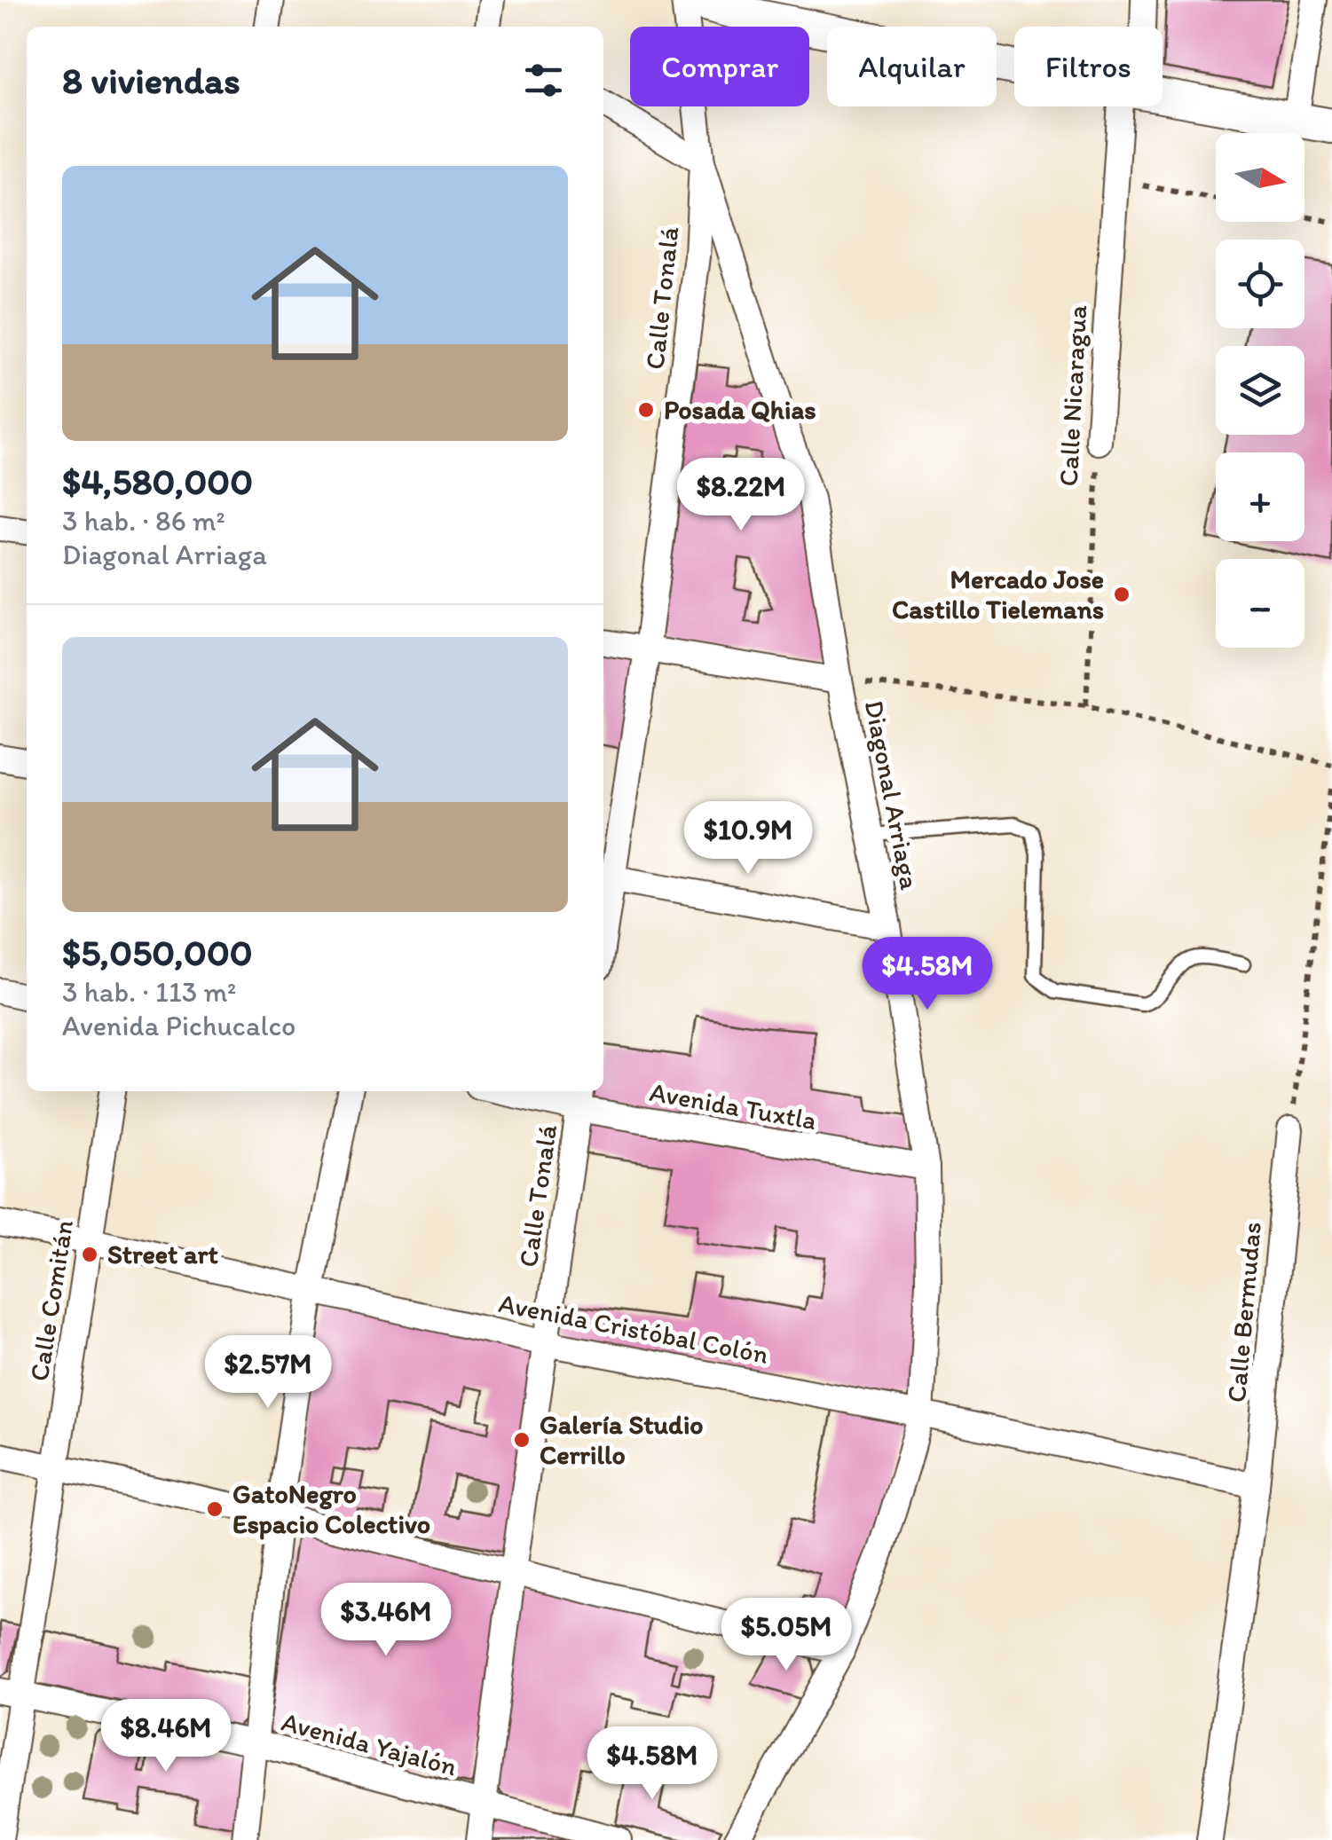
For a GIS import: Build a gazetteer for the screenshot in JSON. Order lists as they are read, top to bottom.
{
  "streets": {
    "street": [
      "Calle Tonalá",
      "Calle Nicaragua",
      "Diagonal Arriaga",
      "Avenida Tuxtla",
      "Calle Comitán",
      "Calle Bermudas",
      "Avenida Cristóbal Colón",
      "Avenida Yajalón"
    ]
  },
  "crossings": [
    ["Calle Tonalá", "Diagonal Arriaga"],
    ["Calle Tonalá", "Avenida Tuxtla"],
    ["Calle Tonalá", "Avenida Cristóbal Colón"],
    ["Calle Tonalá", "Avenida Yajalón"],
    ["Diagonal Arriaga", "Avenida Tuxtla"],
    ["Diagonal Arriaga", "Avenida Cristóbal Colón"],
    ["Calle Comitán", "Avenida Cristóbal Colón"],
    ["Calle Comitán", "Avenida Yajalón"],
    ["Calle Bermudas", "Avenida Cristóbal Colón"]
  ],
  "places": [
    "Posada Qhias",
    "Mercado Jose Castillo Tielemans",
    "Street art",
    "Galería Studio Cerrillo",
    "GatoNegro Espacio Colectivo"
  ],
  "north": "right",
  "page": {
    "chip": ["Comprar", "Alquilar", "Filtros"],
    "heading": "8 viviendas",
    "map_buttons": ["+", "−"],
    "list": [
      {
        "name": "$4,580,000",
        "note": "3 hab. · 86 m² · Diagonal Arriaga"
      },
      {
        "name": "$5,050,000",
        "note": "3 hab. · 113 m² · Avenida Pichucalco"
      }
    ],
    "price": [
      "$8.22M",
      "$10.9M",
      "$4.58M",
      "$2.57M",
      "$3.46M",
      "$5.05M",
      "$8.46M",
      "$4.58M"
    ]
  }
}
